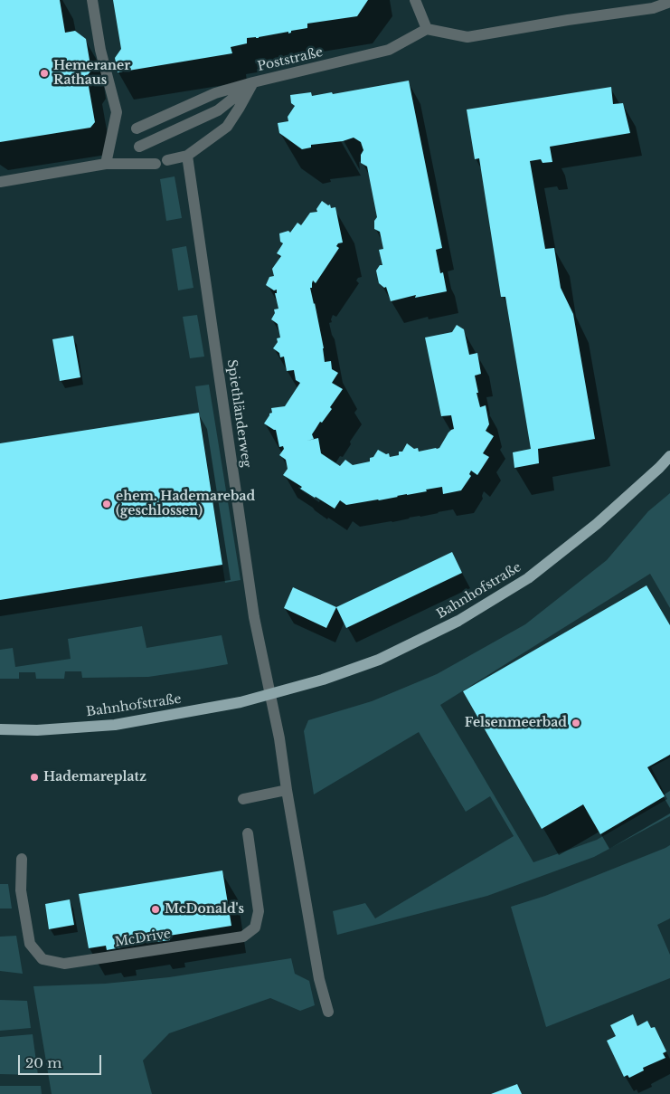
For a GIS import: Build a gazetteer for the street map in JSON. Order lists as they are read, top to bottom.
{
  "streets": {
    "main road": ["Bahnhofstraße"],
    "street": ["Poststraße", "Spiethländerweg", "McDrive"]
  },
  "crossings": [
    ["Poststraße", "Spiethländerweg"],
    ["Spiethländerweg", "Bahnhofstraße"]
  ],
  "places": [
    "Hemeraner Rathaus",
    "ehem. Hademarebad (geschlossen)",
    "Felsenmeerbad",
    "Hademareplatz",
    "McDonald's"
  ],
  "scale_bar": "20 m"
}
